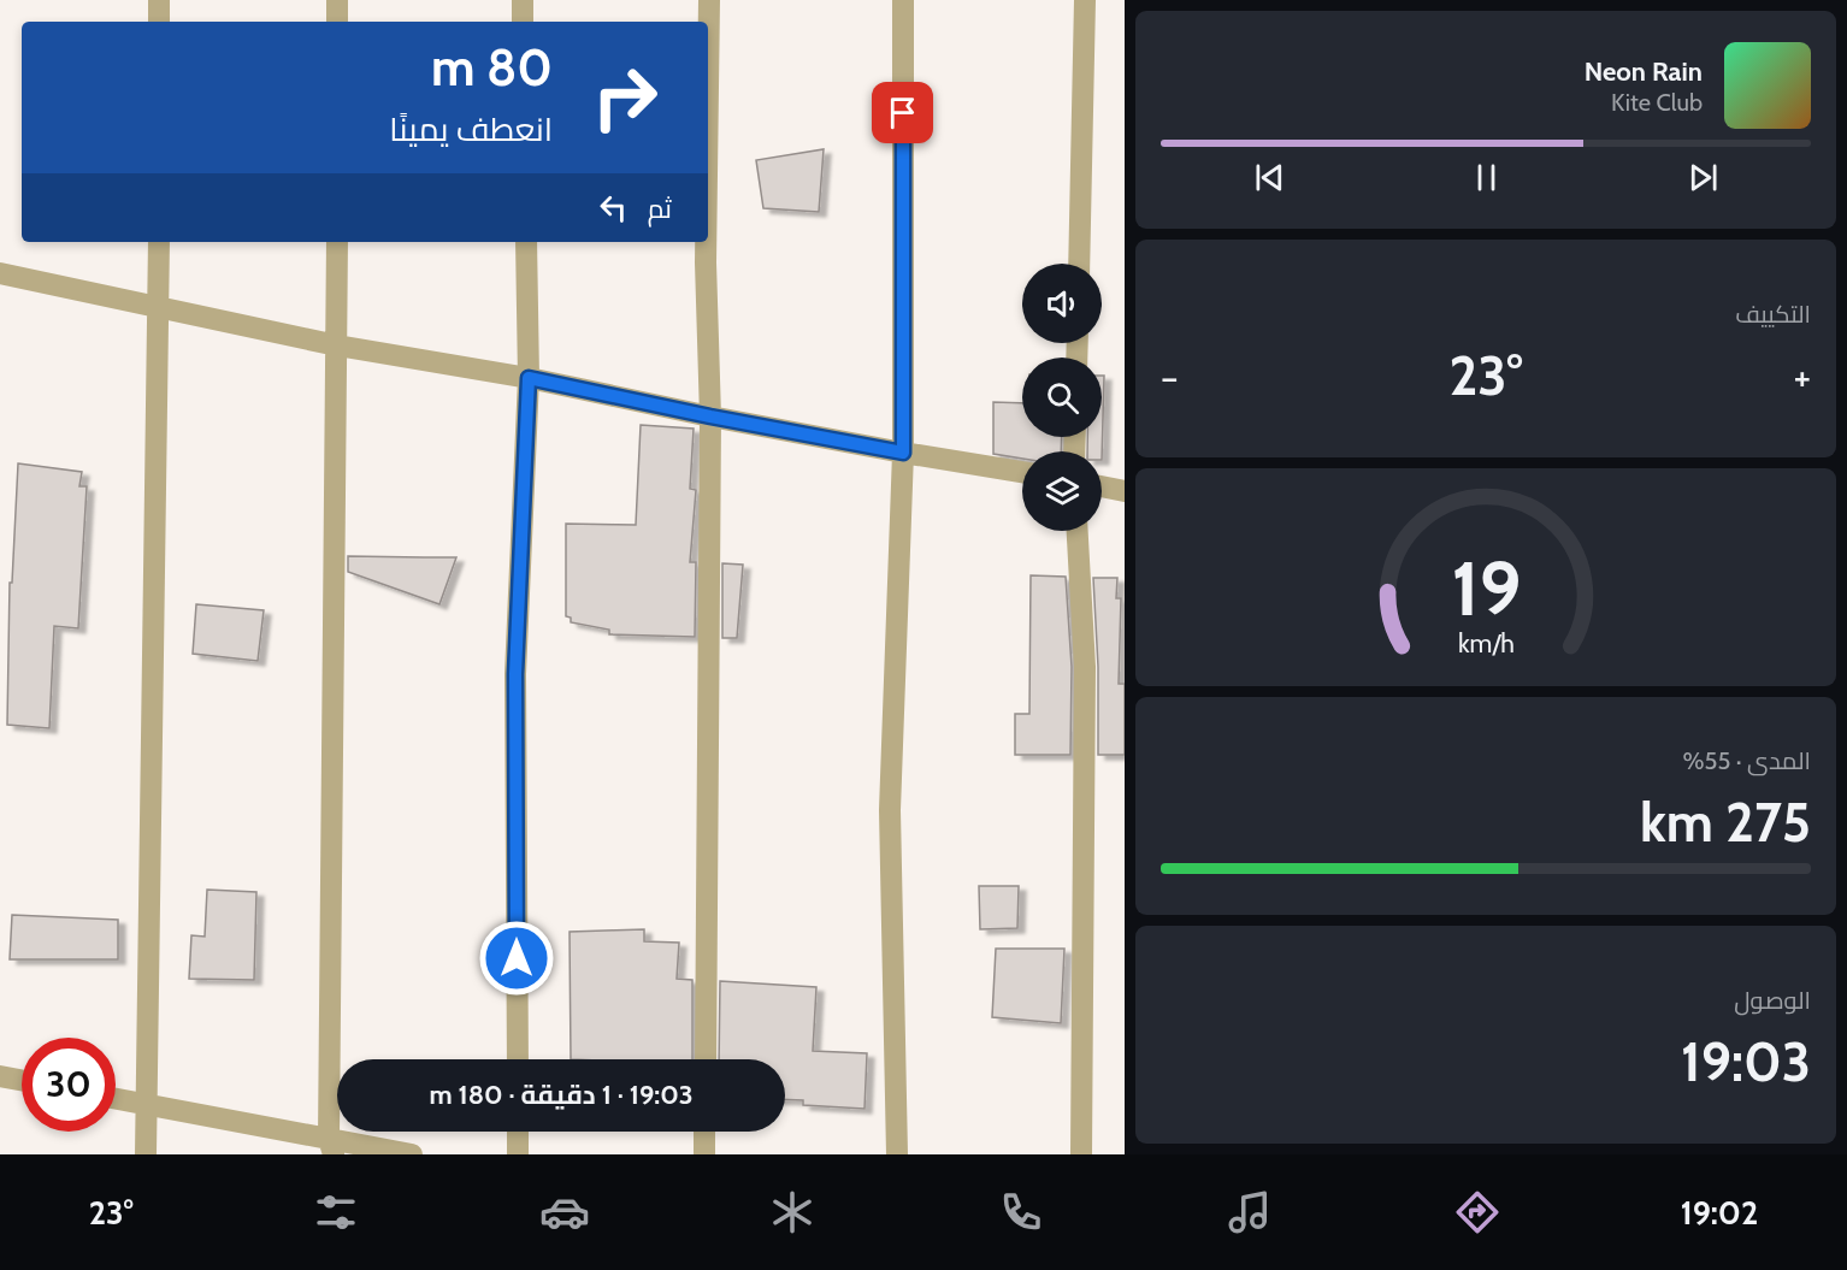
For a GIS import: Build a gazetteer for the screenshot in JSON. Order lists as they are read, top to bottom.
{
  "page": {
    "turn": ["80 m", "انعطف يمينًا"],
    "song": ["Neon Rain", "Kite Club"],
    "then": "ثم",
    "tile": [
      "التكييف",
      ["المدى · 55%", "275 km"],
      ["الوصول", "19:03"]
    ],
    "heat": ["−", "23°", "+"],
    "limit": "30",
    "trip": "19:03 · 1 دقيقة · 180 m",
    "tabs": ["19:02", "23°"],
    "gauge": ["19", "km/h"]
  }
}
